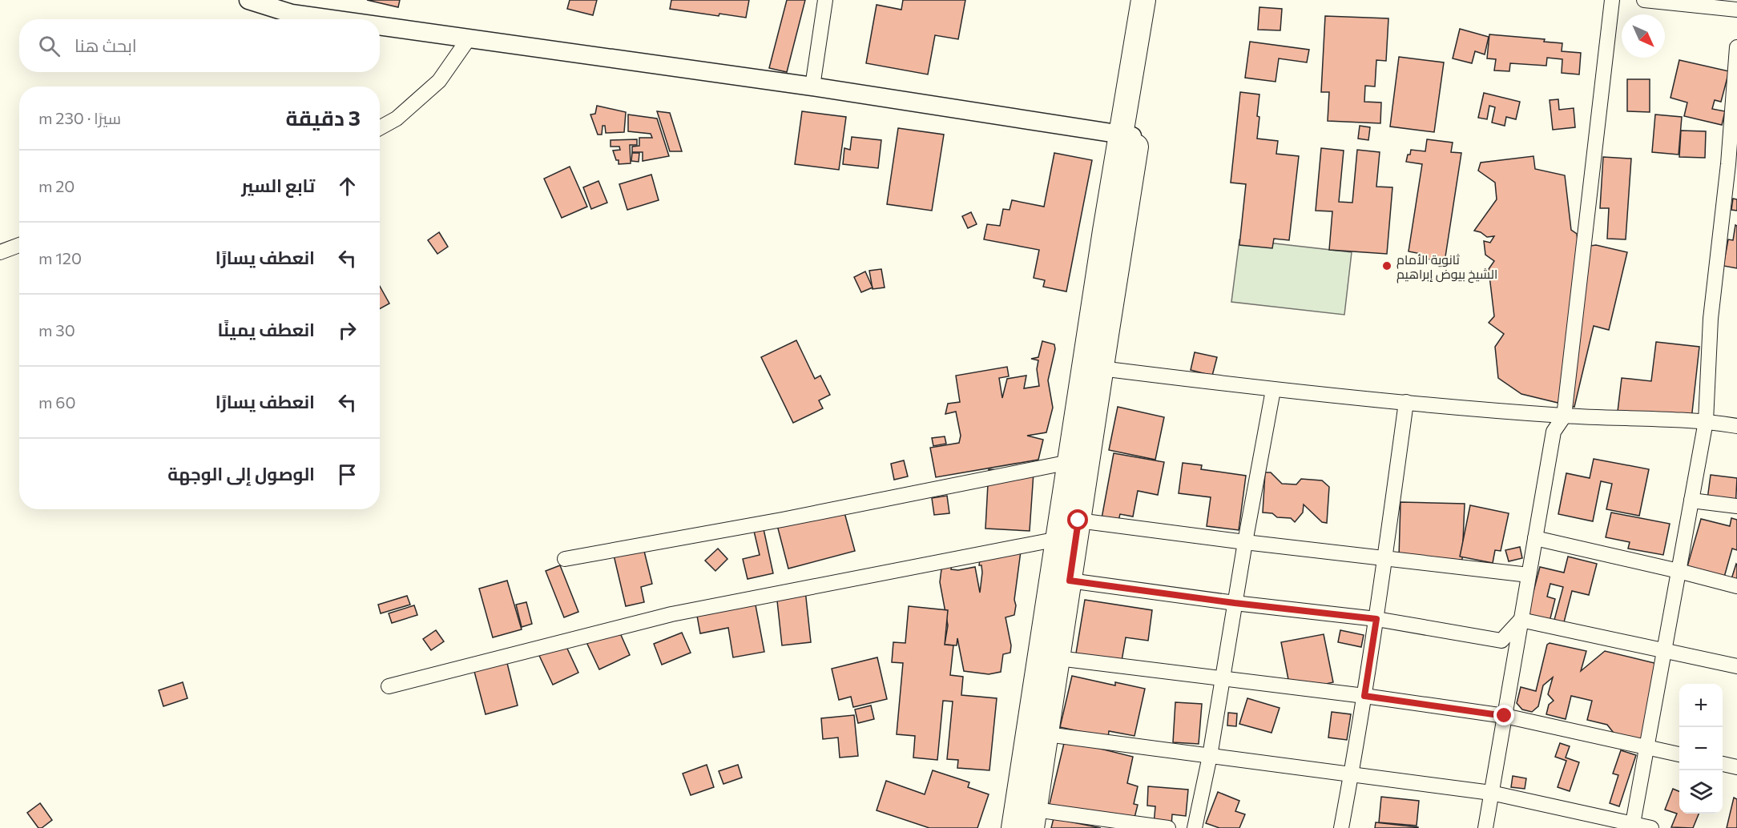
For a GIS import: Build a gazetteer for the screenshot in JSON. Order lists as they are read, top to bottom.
{
  "places": ["ثانوية الأمام الشيخ بيوض إبراهيم"],
  "north": "bottom right",
  "page": {
    "search": "ابحث هنا",
    "heading": ["3 دقيقة", "سيرًا · 230 m"],
    "list": [
      ["تابع السير", "20 m"],
      ["انعطف يسارًا", "120 m"],
      ["انعطف يمينًا", "30 m"],
      ["انعطف يسارًا", "60 m"],
      "الوصول إلى الوجهة"
    ],
    "map_buttons": ["+", "−"]
  }
}
